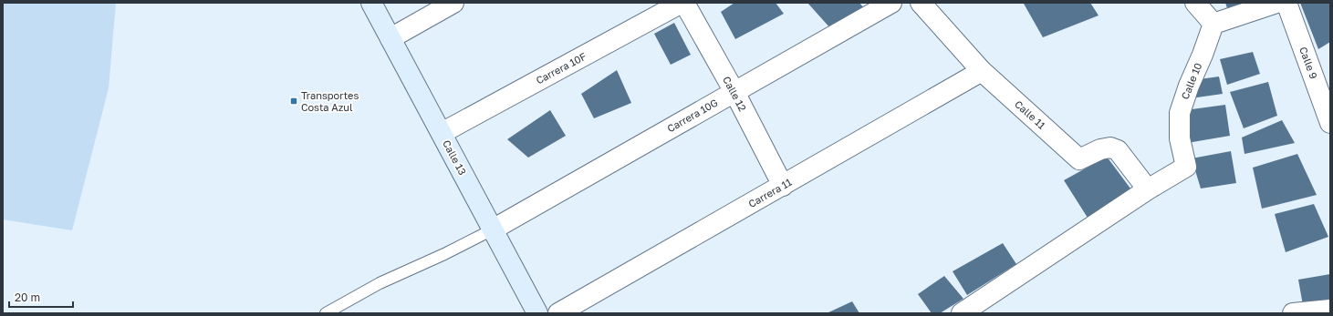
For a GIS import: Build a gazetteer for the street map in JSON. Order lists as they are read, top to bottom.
{
  "streets": {
    "street": [
      "Calle 9",
      "Carrera 10F",
      "Calle 10",
      "Calle 12",
      "Calle 11",
      "Carrera 10G",
      "Calle 13",
      "Carrera 11"
    ]
  },
  "crossings": [
    ["Carrera 10F", "Calle 12"],
    ["Carrera 10F", "Calle 13"],
    ["Calle 10", "Calle 11"],
    ["Calle 12", "Carrera 10G"],
    ["Calle 12", "Carrera 11"],
    ["Calle 11", "Carrera 11"],
    ["Carrera 10G", "Calle 13"]
  ],
  "places": {
    "transit": ["Transportes Costa Azul"]
  },
  "scale_bar": "20 m"
}
